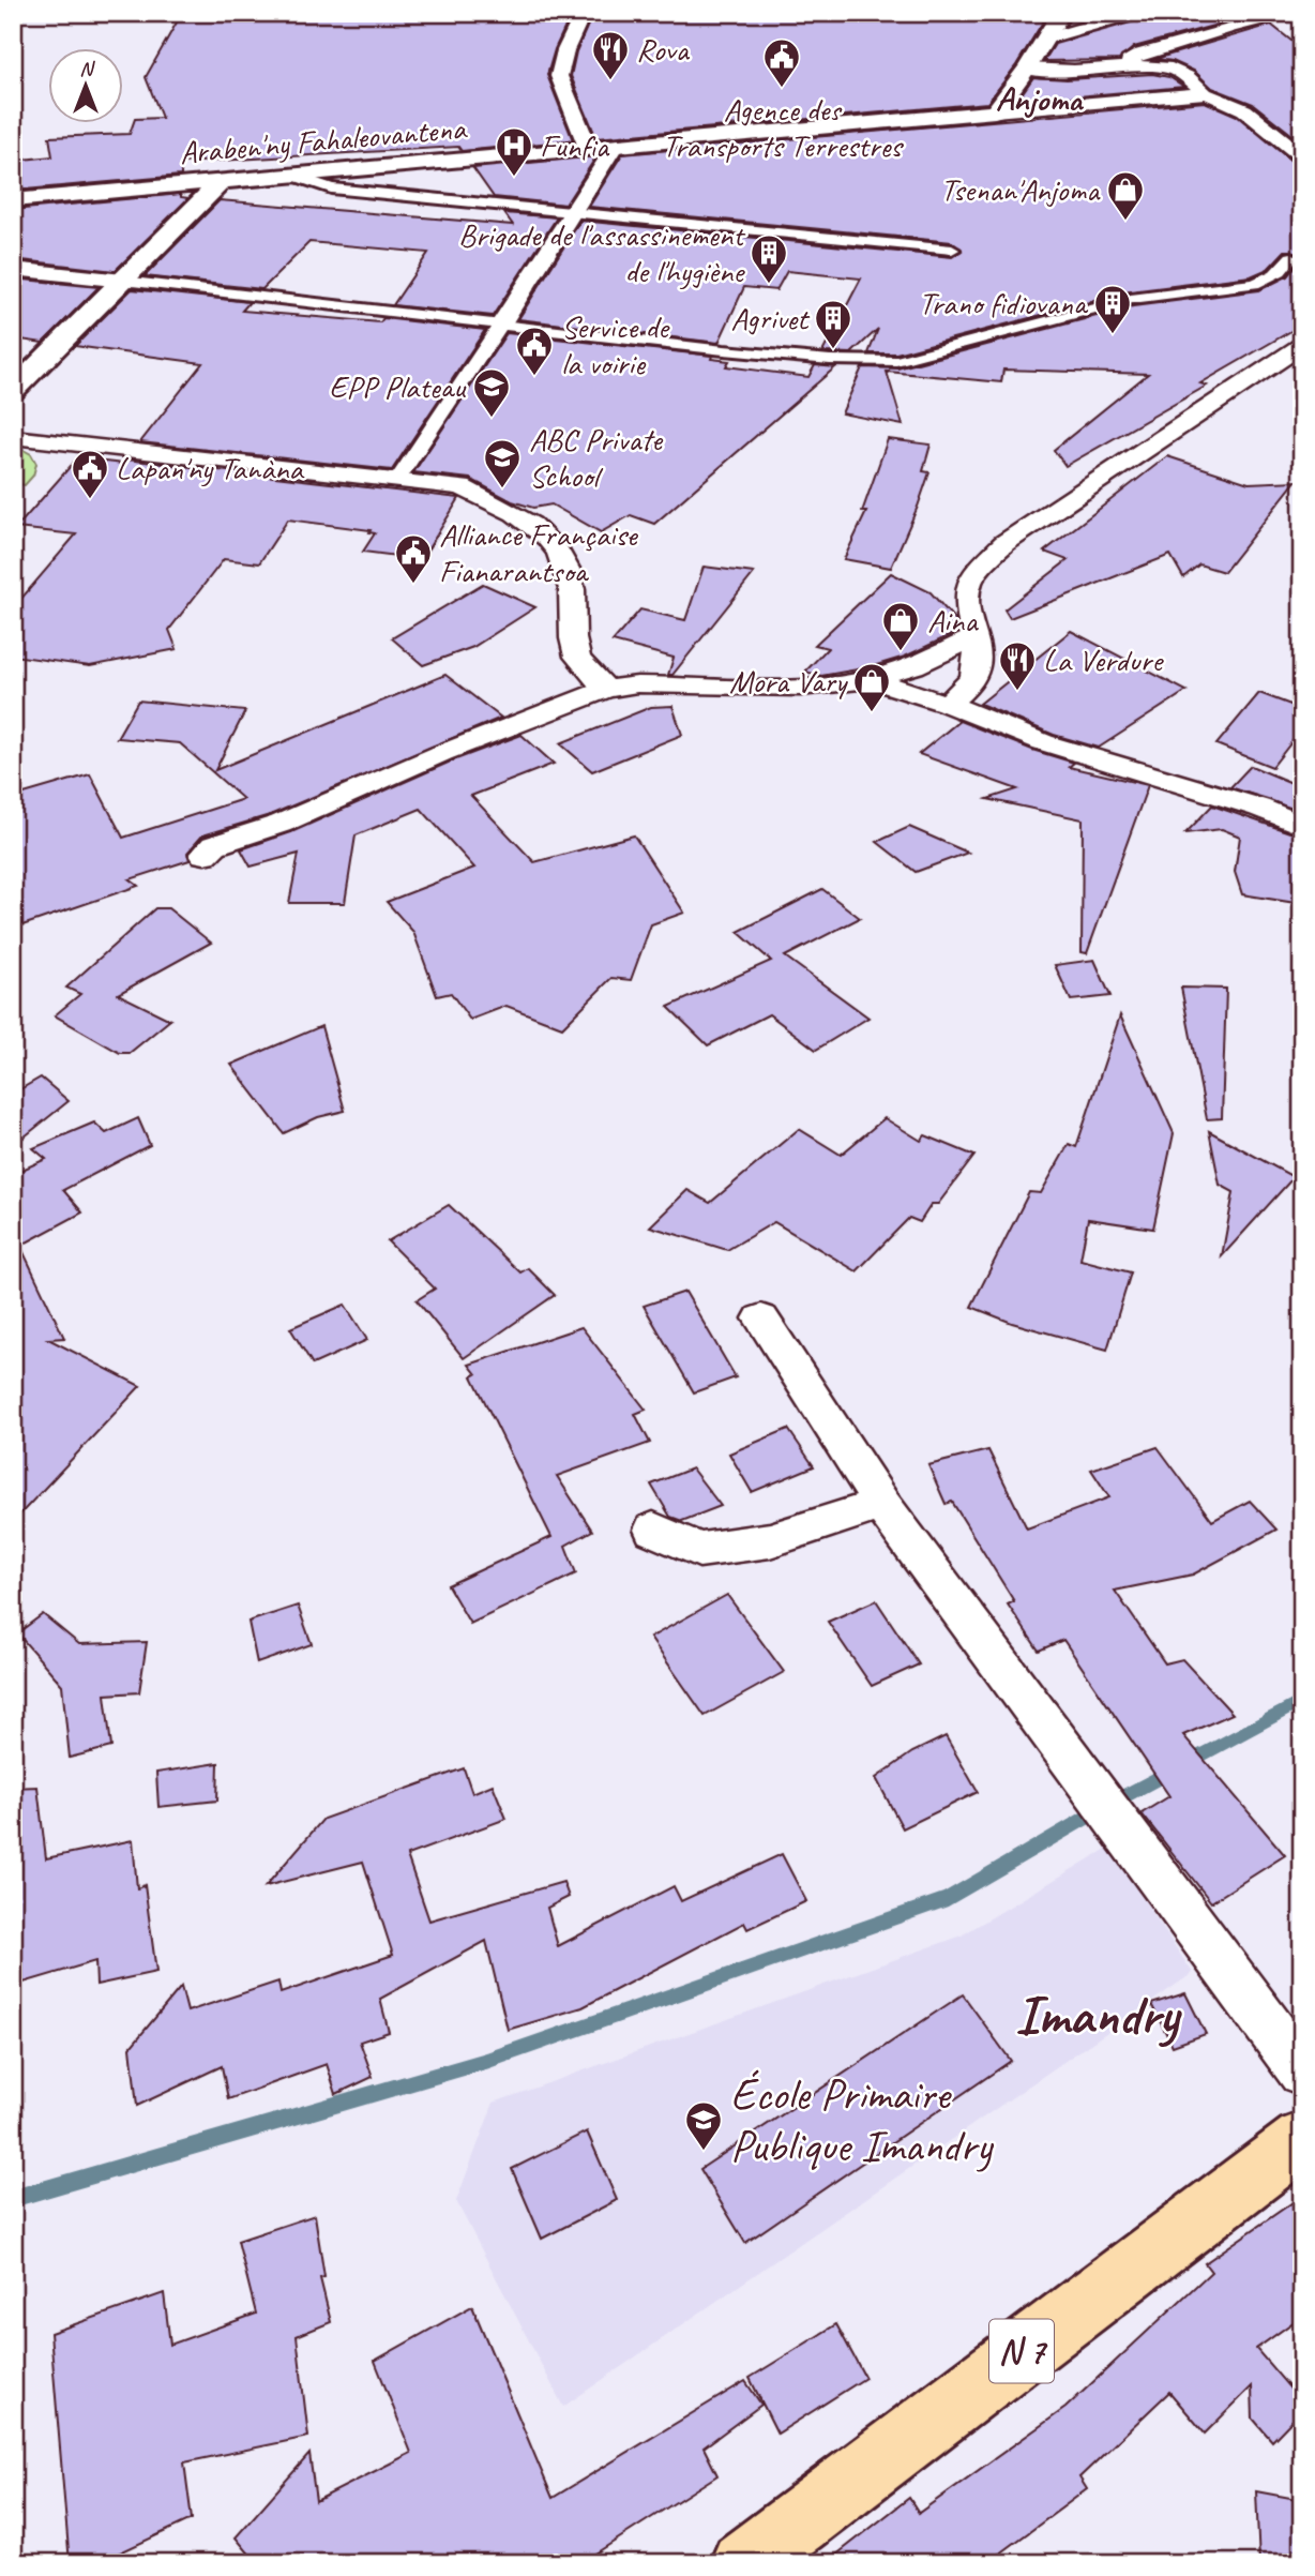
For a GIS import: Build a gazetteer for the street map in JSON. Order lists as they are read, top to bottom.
{
  "streets": {
    "main road": ["N 7"],
    "street": ["Araben'ny Fahaleovantena"]
  },
  "districts": ["Anjoma", "Imandry"],
  "places": {
    "restaurant": ["Rova", "La Verdure"],
    "public building": [
      "Agence des Transports Terrestres",
      "Service de la voirie",
      "Lapan'ny Tanàna",
      "Alliance Française Fianarantsoa"
    ],
    "hospital": ["Funfia"],
    "shop": ["Tsenan'Anjoma", "Aina", "Mora Vary"],
    "building": ["Brigade de l'assassinement de l'hygiène", "Trano fidiovana", "Agrivet"],
    "school or university": ["EPP Plateau", "ABC Private School", "École Primaire Publique Imandry"]
  },
  "north": "top"
}
